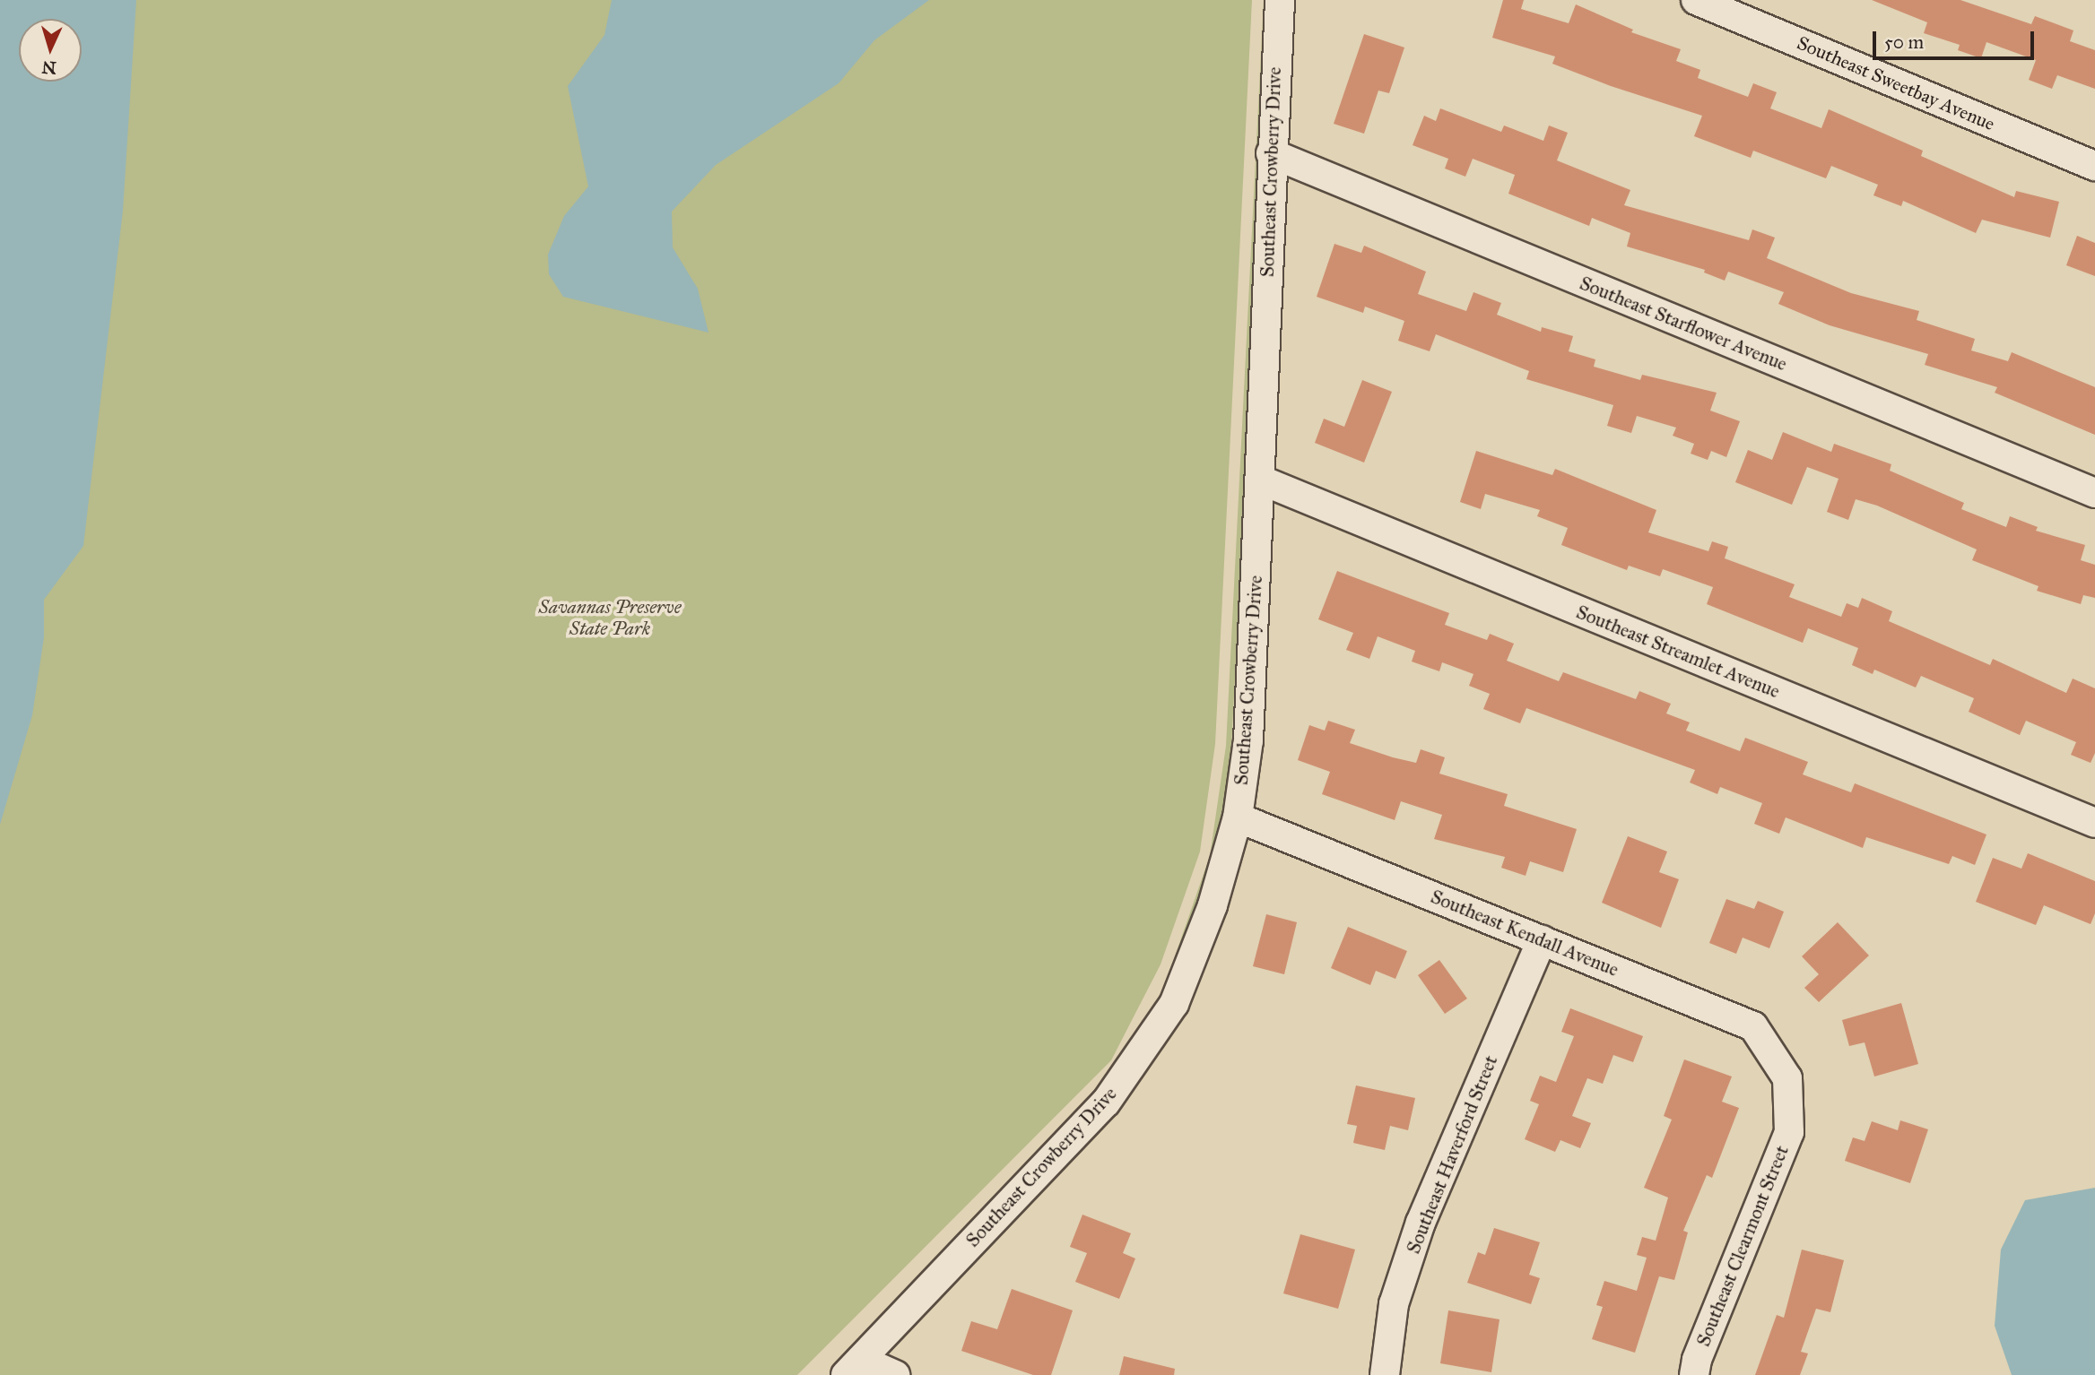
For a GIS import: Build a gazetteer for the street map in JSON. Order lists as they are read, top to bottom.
{
  "streets": {
    "street": [
      "Southeast Sweetbay Avenue",
      "Southeast Crowberry Drive",
      "Southeast Starflower Avenue",
      "Southeast Streamlet Avenue",
      "Southeast Kendall Avenue",
      "Southeast Haverford Street",
      "Southeast Clearmont Street"
    ]
  },
  "crossings": [
    ["Southeast Crowberry Drive", "Southeast Starflower Avenue"],
    ["Southeast Crowberry Drive", "Southeast Streamlet Avenue"],
    ["Southeast Crowberry Drive", "Southeast Kendall Avenue"],
    ["Southeast Kendall Avenue", "Southeast Haverford Street"],
    ["Southeast Kendall Avenue", "Southeast Clearmont Street"]
  ],
  "parks": ["Savannas Preserve State Park"],
  "scale_bar": "50 m",
  "north": "bottom"
}
